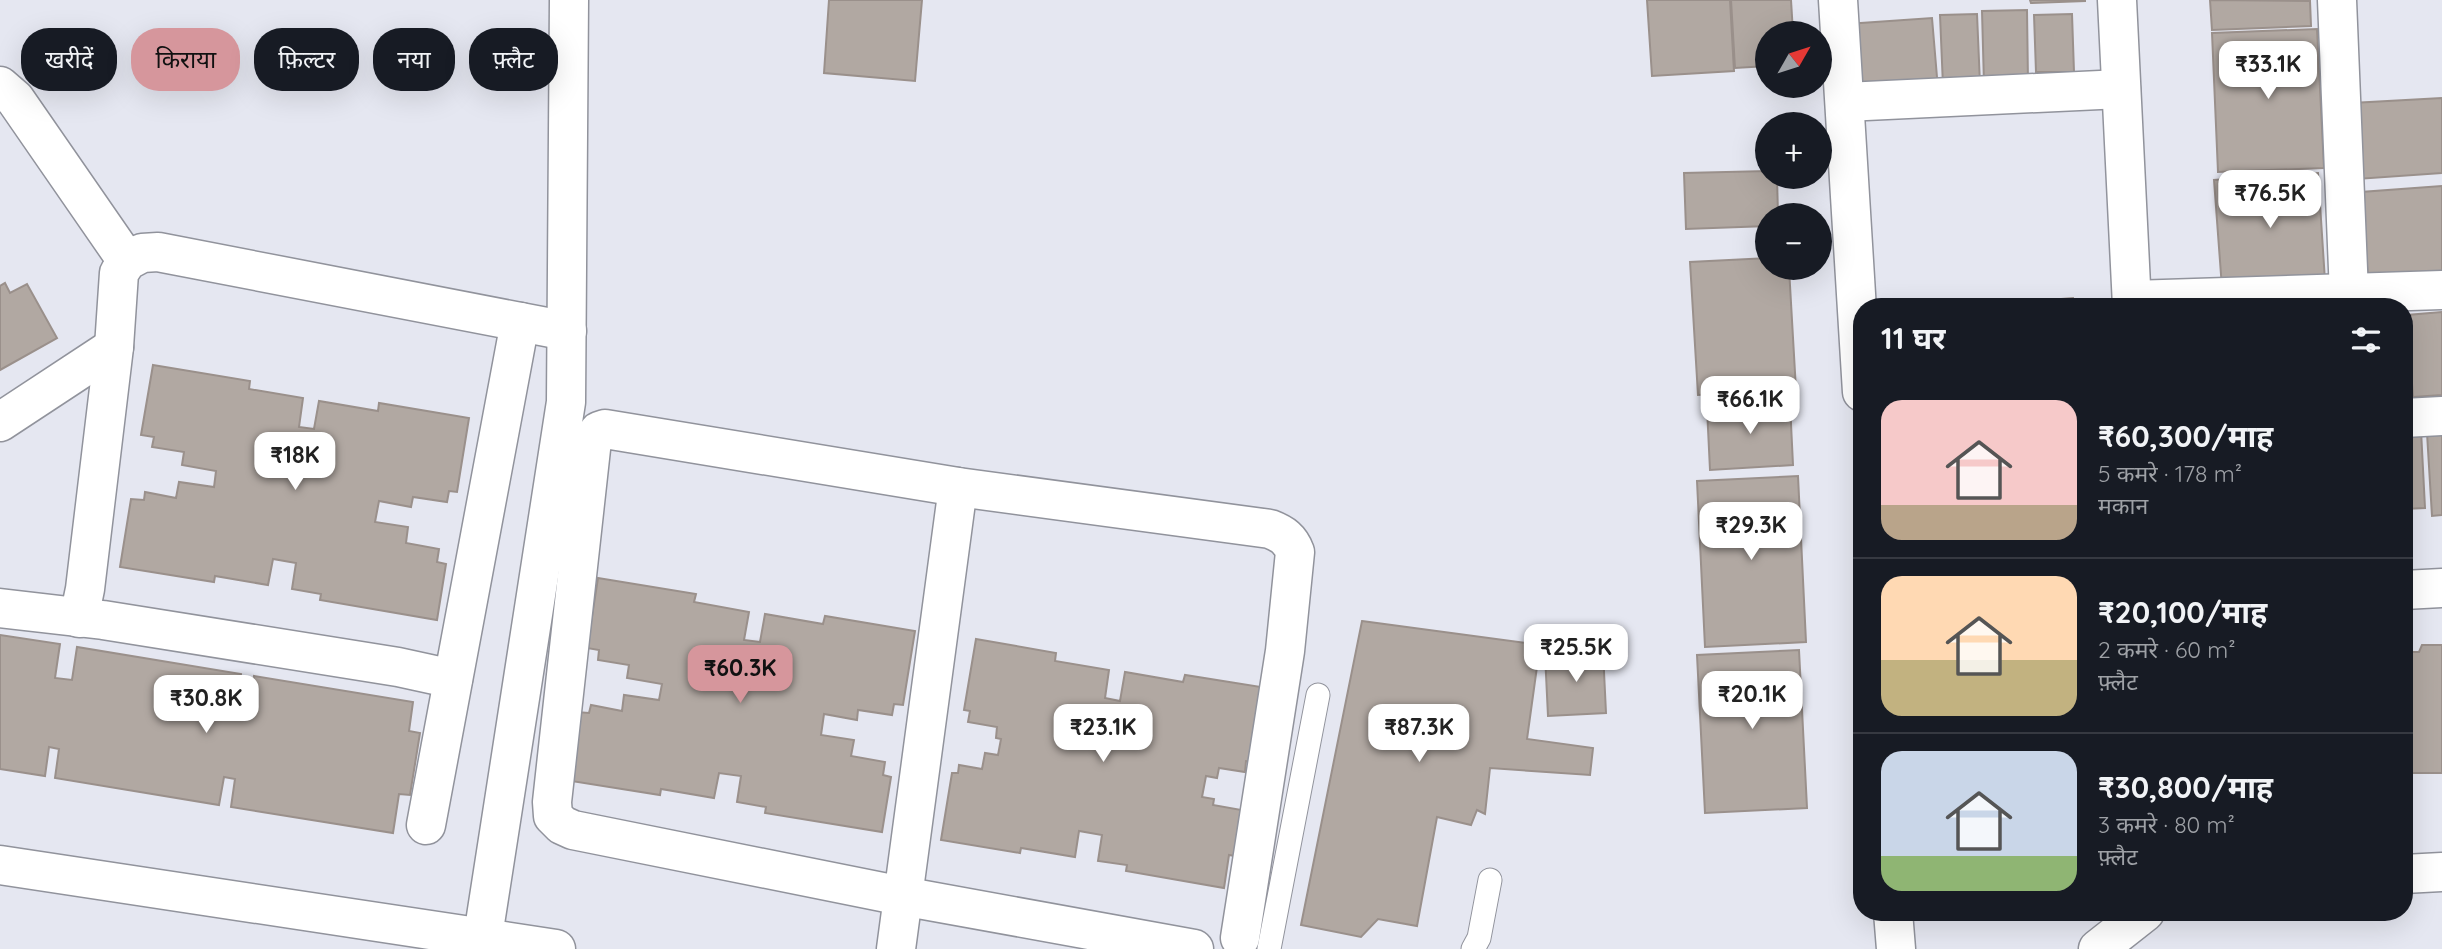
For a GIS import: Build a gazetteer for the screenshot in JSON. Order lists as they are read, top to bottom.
{
  "north": "top right",
  "page": {
    "map_buttons": ["+", "−"],
    "chip": [
      "खरीदें",
      "किराया",
      "फ़िल्टर",
      "नया",
      "फ़्लैट"
    ],
    "price": [
      "₹33.1K",
      "₹76.5K",
      "₹66.1K",
      "₹18K",
      "₹29.3K",
      "₹25.5K",
      "₹60.3K",
      "₹20.1K",
      "₹30.8K",
      "₹23.1K",
      "₹87.3K"
    ],
    "heading": "11 घर",
    "list": [
      {
        "name": "₹60,300/माह",
        "note": "5 कमरे · 178 m² · मकान"
      },
      {
        "name": "₹20,100/माह",
        "note": "2 कमरे · 60 m² · फ़्लैट"
      },
      {
        "name": "₹30,800/माह",
        "note": "3 कमरे · 80 m² · फ़्लैट"
      }
    ]
  }
}
